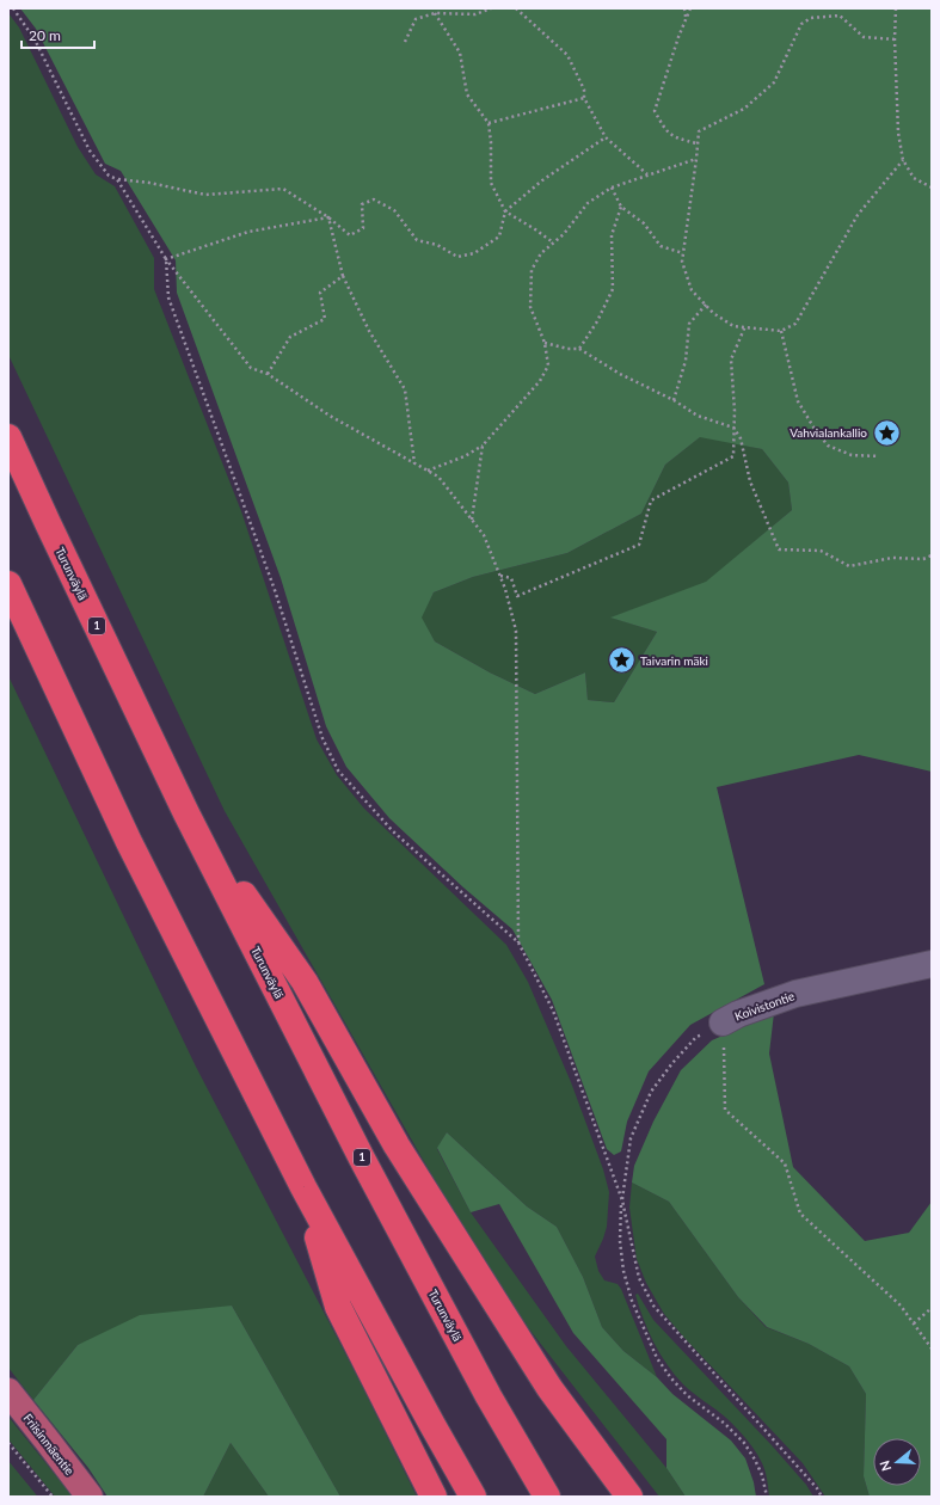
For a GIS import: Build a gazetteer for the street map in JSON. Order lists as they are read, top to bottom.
{
  "streets": {
    "highway": ["Turunväylä", "1"],
    "main road": ["Friisinmäentie"],
    "street": ["Koivistontie"]
  },
  "places": {
    "place": ["Vahvialankallio", "Taivarin mäki"]
  },
  "scale_bar": "20 m",
  "north": "left"
}
